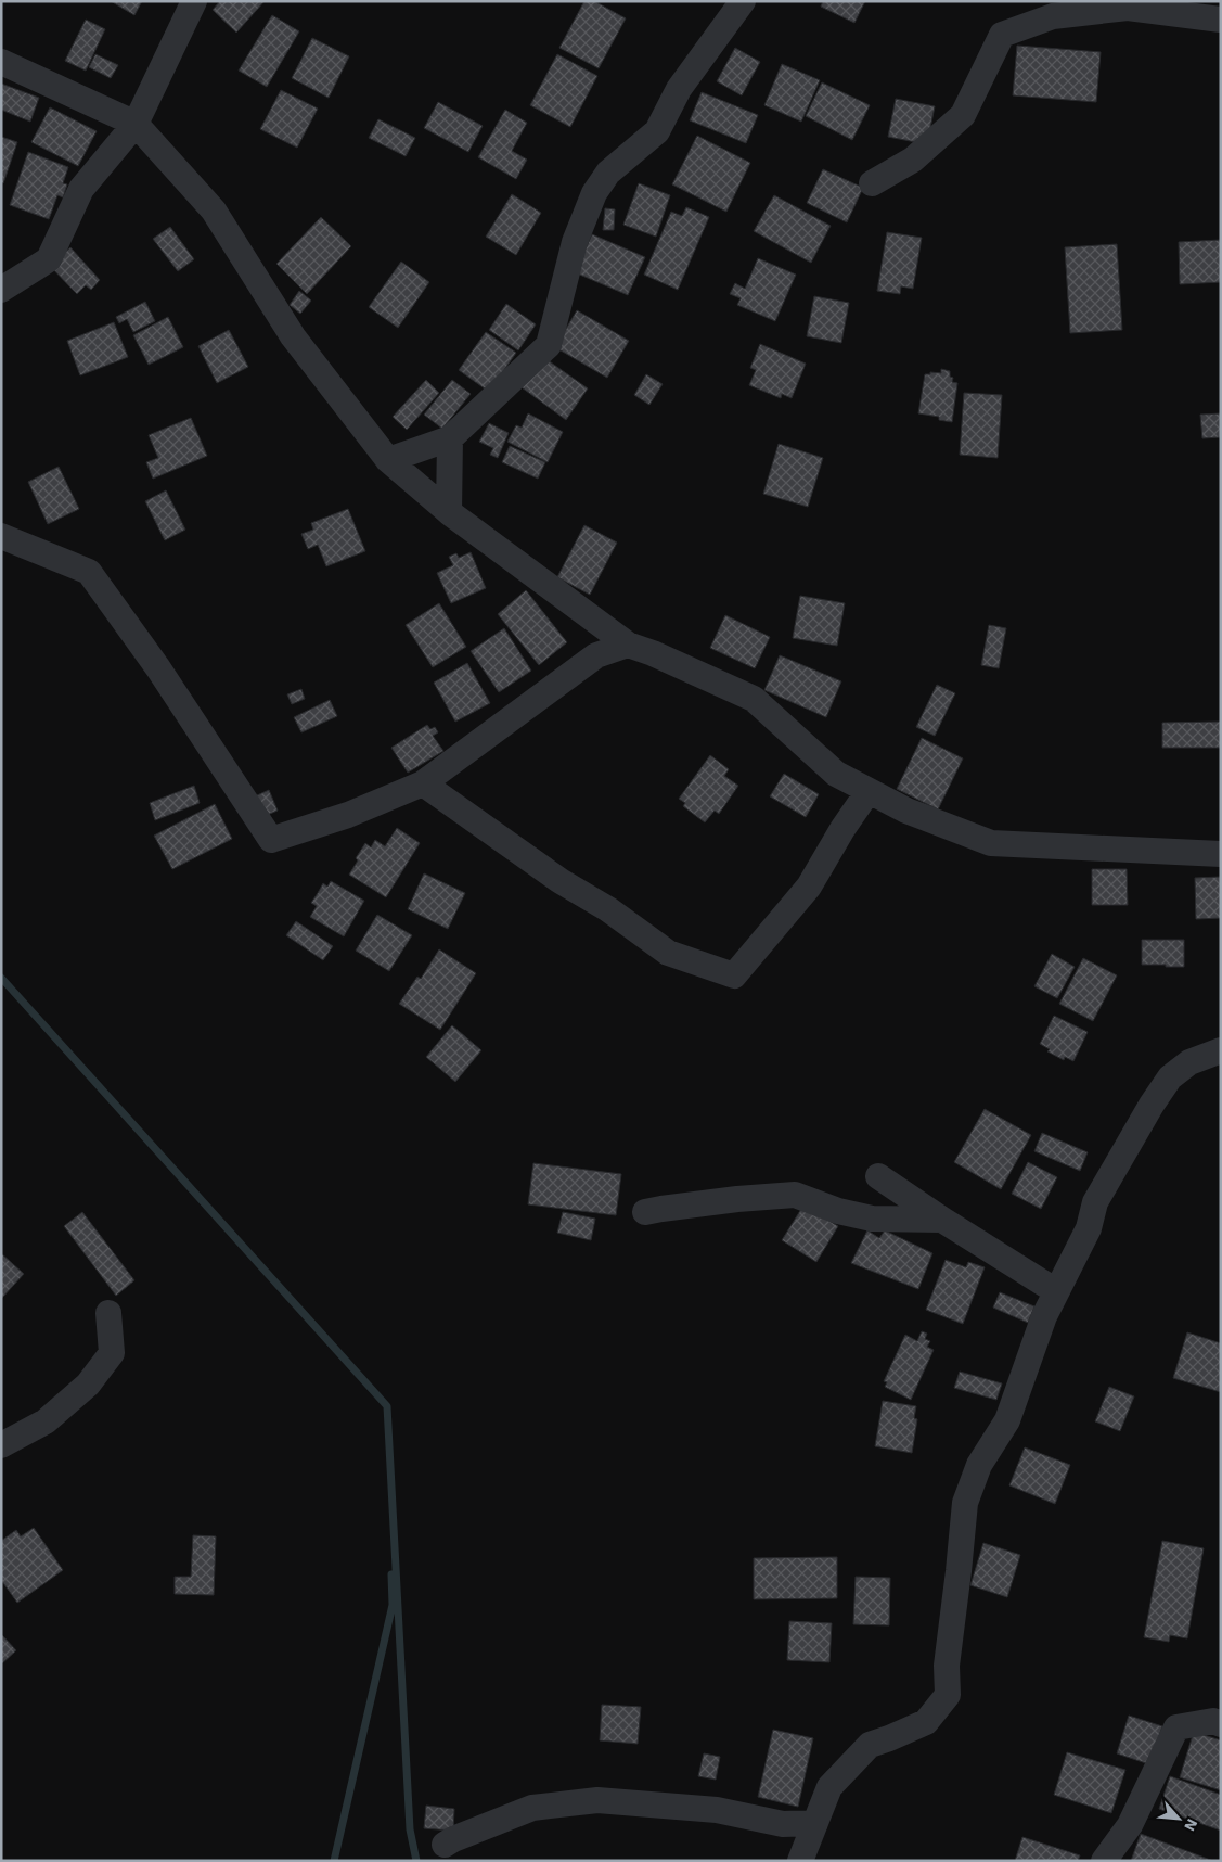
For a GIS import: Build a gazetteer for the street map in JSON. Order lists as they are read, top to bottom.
{
  "north": "bottom right"
}
